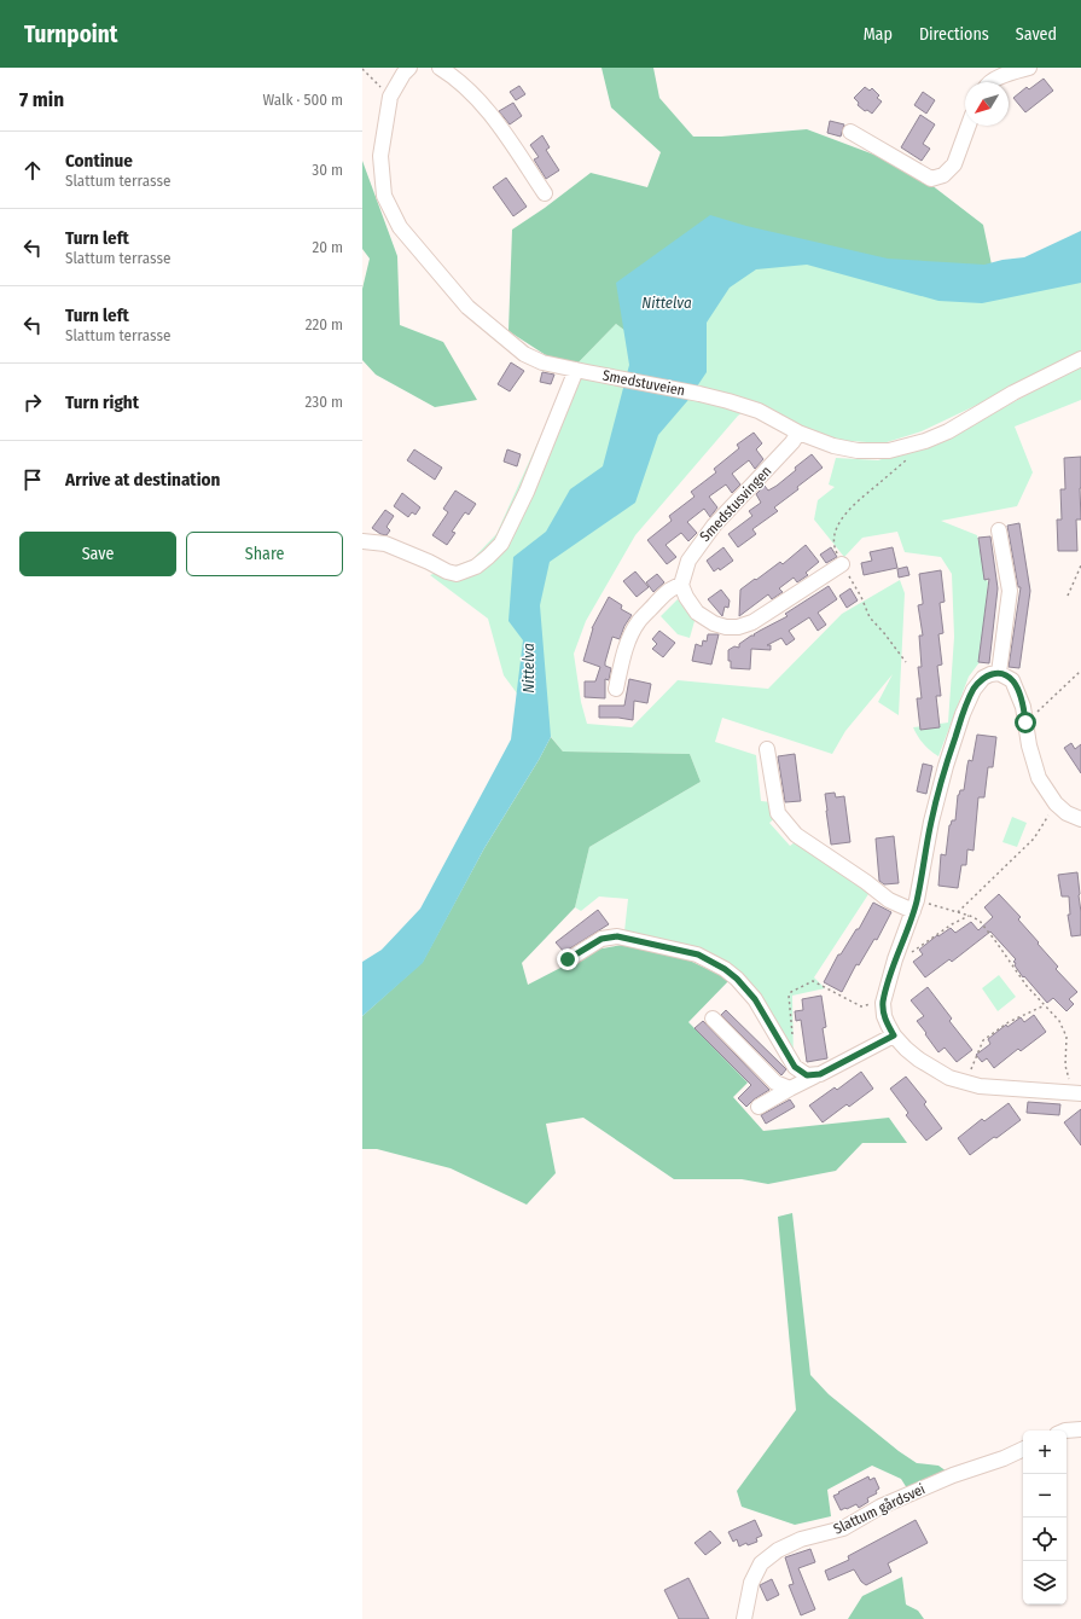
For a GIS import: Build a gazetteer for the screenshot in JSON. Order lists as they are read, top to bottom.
{
  "streets": {
    "street": ["Smedstuveien", "Smedstusvingen", "Slattum gårdsvei"]
  },
  "crossings": [
    ["Smedstuveien", "Smedstusvingen"]
  ],
  "water": ["Nittelva"],
  "north": "bottom left",
  "page": {
    "header": "Turnpoint",
    "nav": ["Map", "Directions", "Saved"],
    "heading": ["7 min", "Walk · 500 m"],
    "list": [
      ["Continue", "Slattum terrasse", "30 m"],
      ["Turn left", "Slattum terrasse", "20 m"],
      ["Turn left", "Slattum terrasse", "220 m"],
      ["Turn right", "230 m"],
      "Arrive at destination"
    ],
    "buttons": ["Save", "Share"],
    "map_buttons": ["+", "−"]
  }
}
